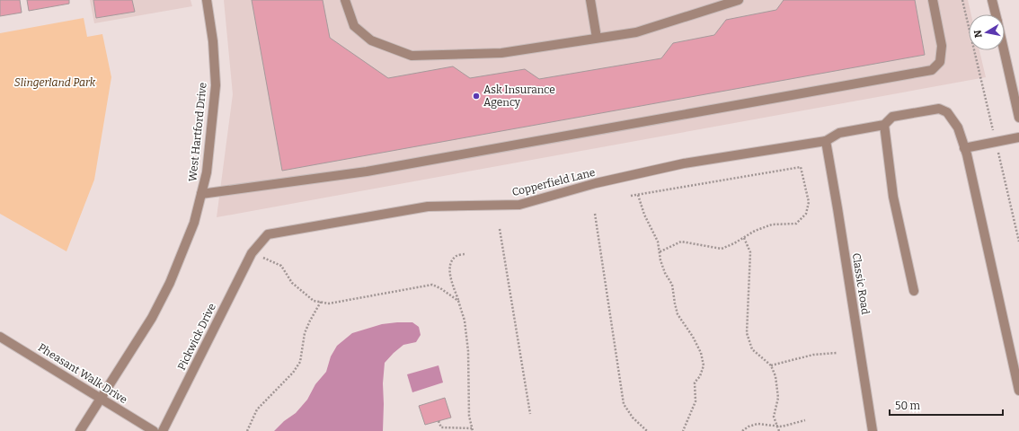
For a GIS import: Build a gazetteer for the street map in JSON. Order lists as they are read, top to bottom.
{
  "streets": {
    "street": [
      "West Hartford Drive",
      "Copperfield Lane",
      "Classic Road",
      "Pickwick Drive",
      "Pheasant Walk Drive"
    ]
  },
  "crossings": [
    ["West Hartford Drive", "Pheasant Walk Drive"],
    ["Copperfield Lane", "Classic Road"],
    ["Copperfield Lane", "Pickwick Drive"]
  ],
  "parks": ["Slingerland Park"],
  "places": ["Ask Insurance Agency"],
  "scale_bar": "50 m",
  "north": "left"
}
